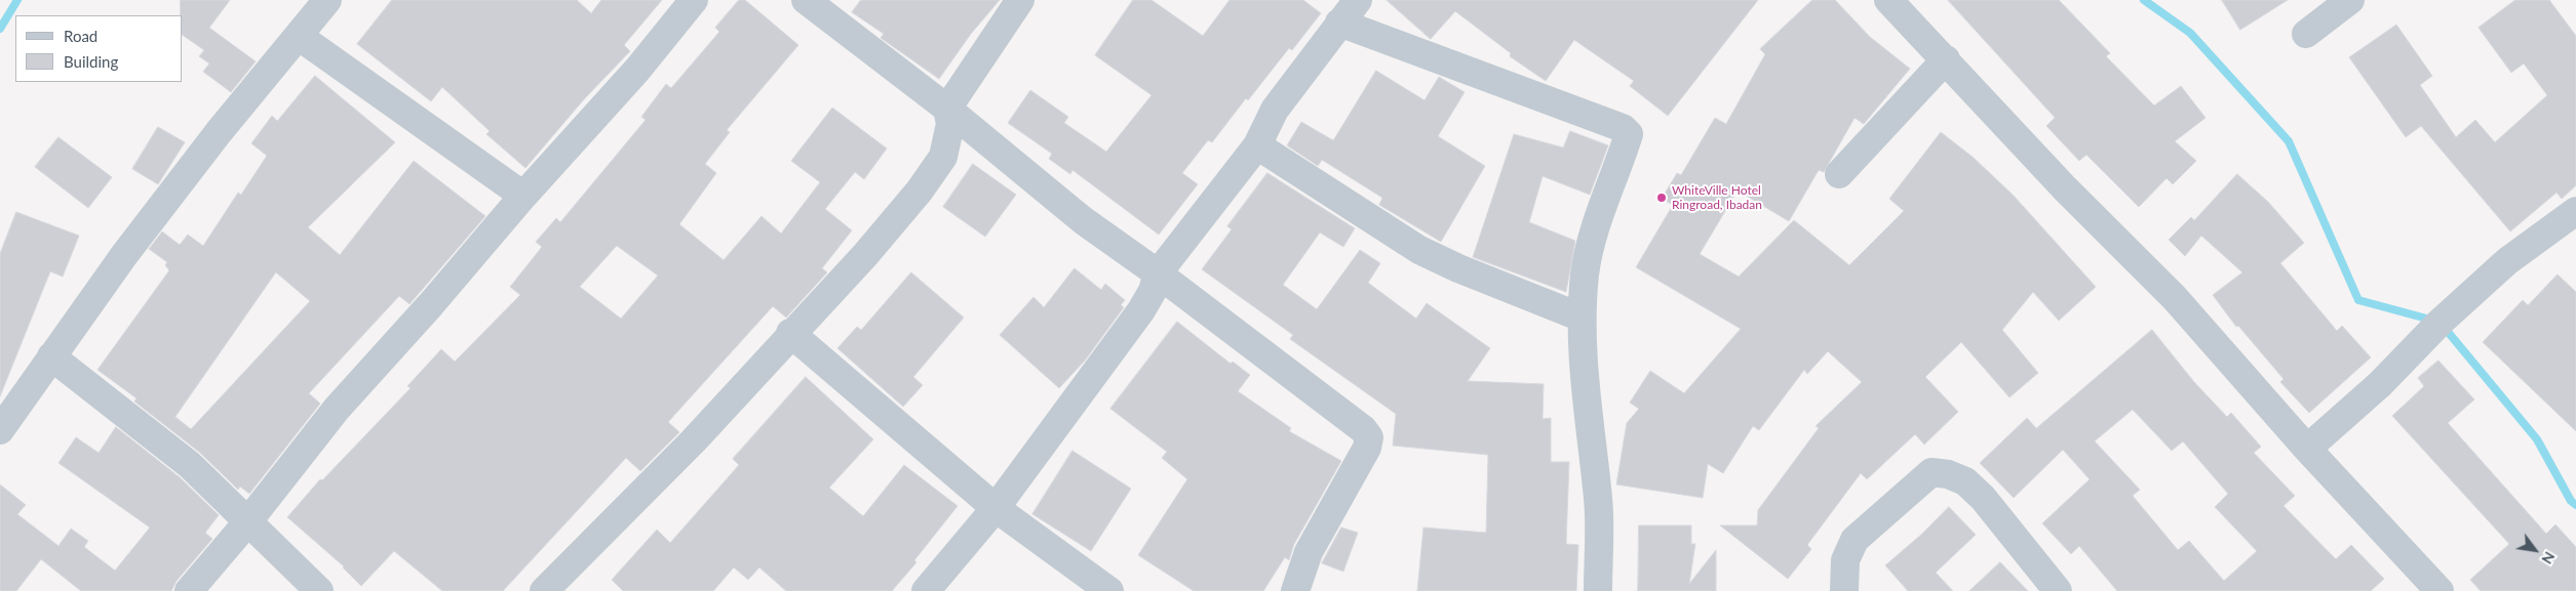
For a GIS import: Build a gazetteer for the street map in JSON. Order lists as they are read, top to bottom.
{
  "places": ["WhiteVille Hotel Ringroad, Ibadan"],
  "legend": ["Road", "Building"],
  "north": "bottom right"
}
